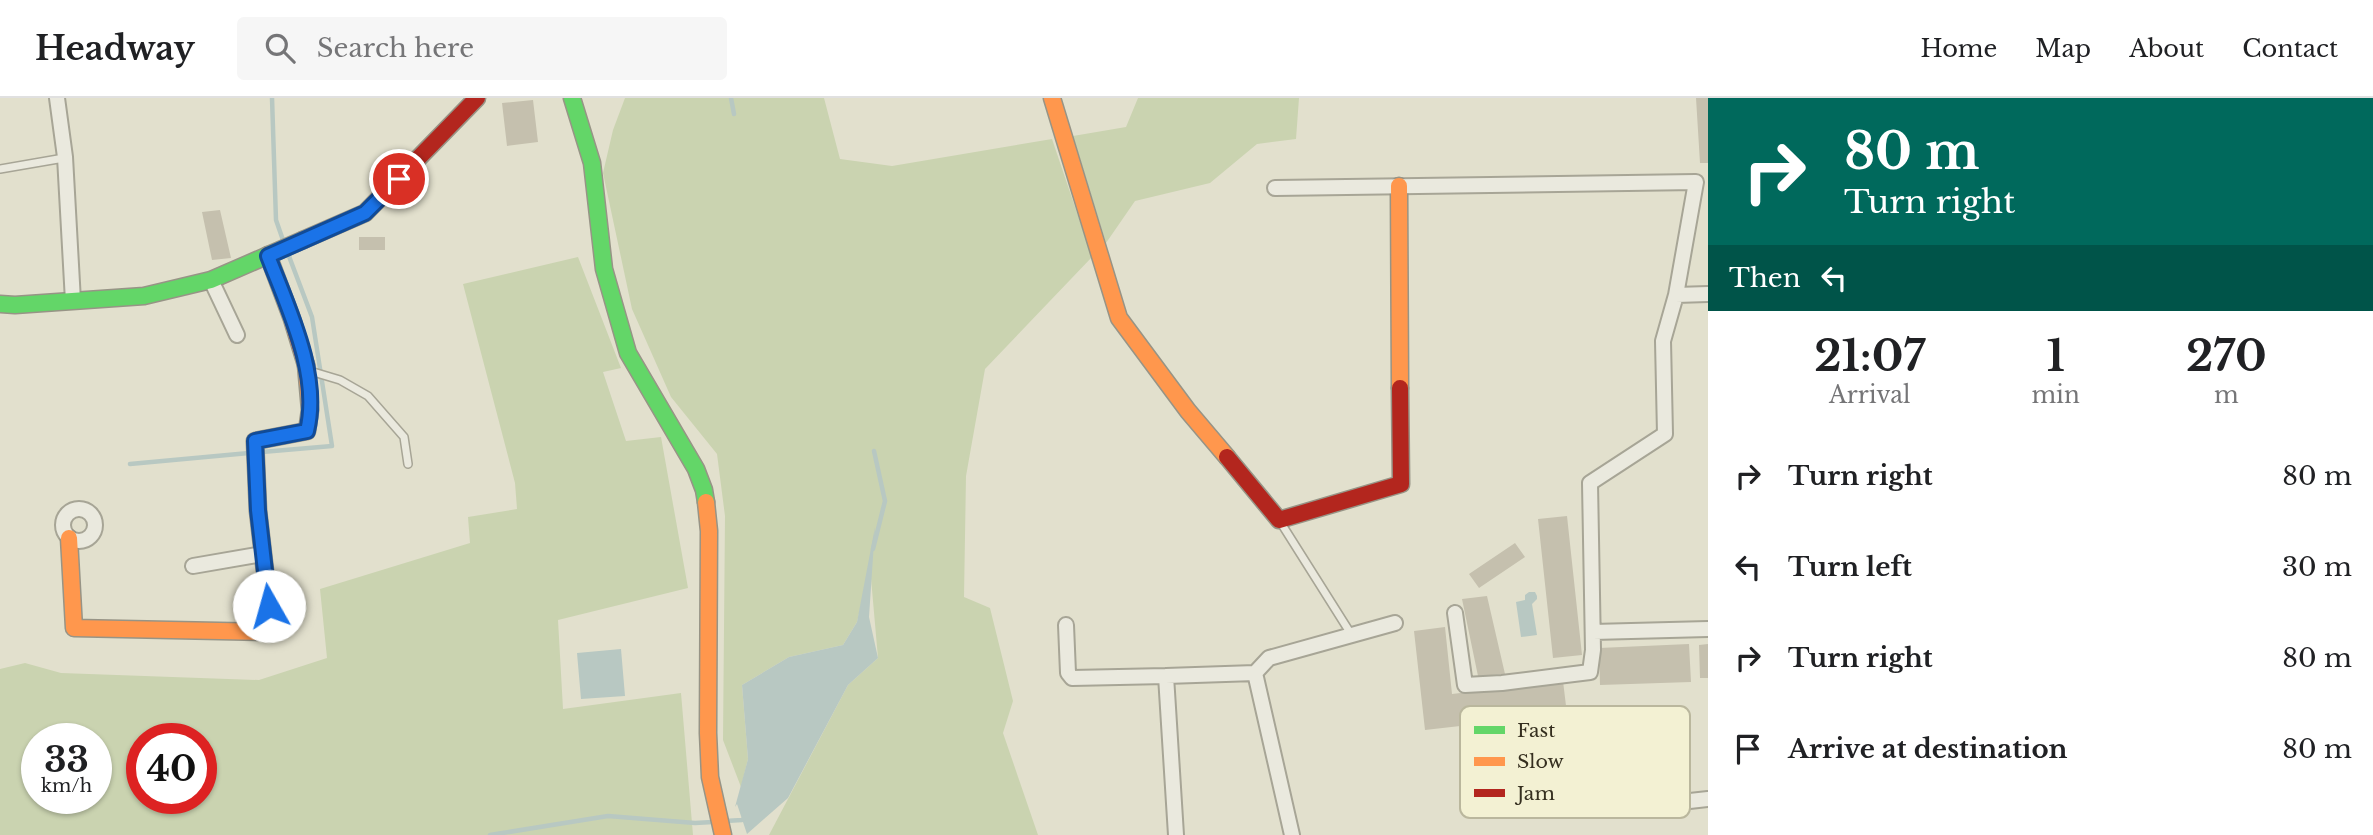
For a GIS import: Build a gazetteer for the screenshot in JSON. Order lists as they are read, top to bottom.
{
  "legend": ["Fast", "Slow", "Jam"],
  "page": {
    "header": "Headway",
    "search": "Search here",
    "nav": [
      "Home",
      "Map",
      "About",
      "Contact"
    ],
    "turn": ["80 m", "Turn right"],
    "then": "Then",
    "eta": [
      "21:07",
      "Arrival",
      "1",
      "min",
      "270",
      "m"
    ],
    "list": [
      {
        "name": "Turn right",
        "value": "80 m"
      },
      {
        "name": "Turn left",
        "value": "30 m"
      },
      {
        "name": "Turn right",
        "value": "80 m"
      },
      {
        "name": "Arrive at destination",
        "value": "80 m"
      }
    ],
    "speed": "33 km/h",
    "limit": "40"
  }
}
